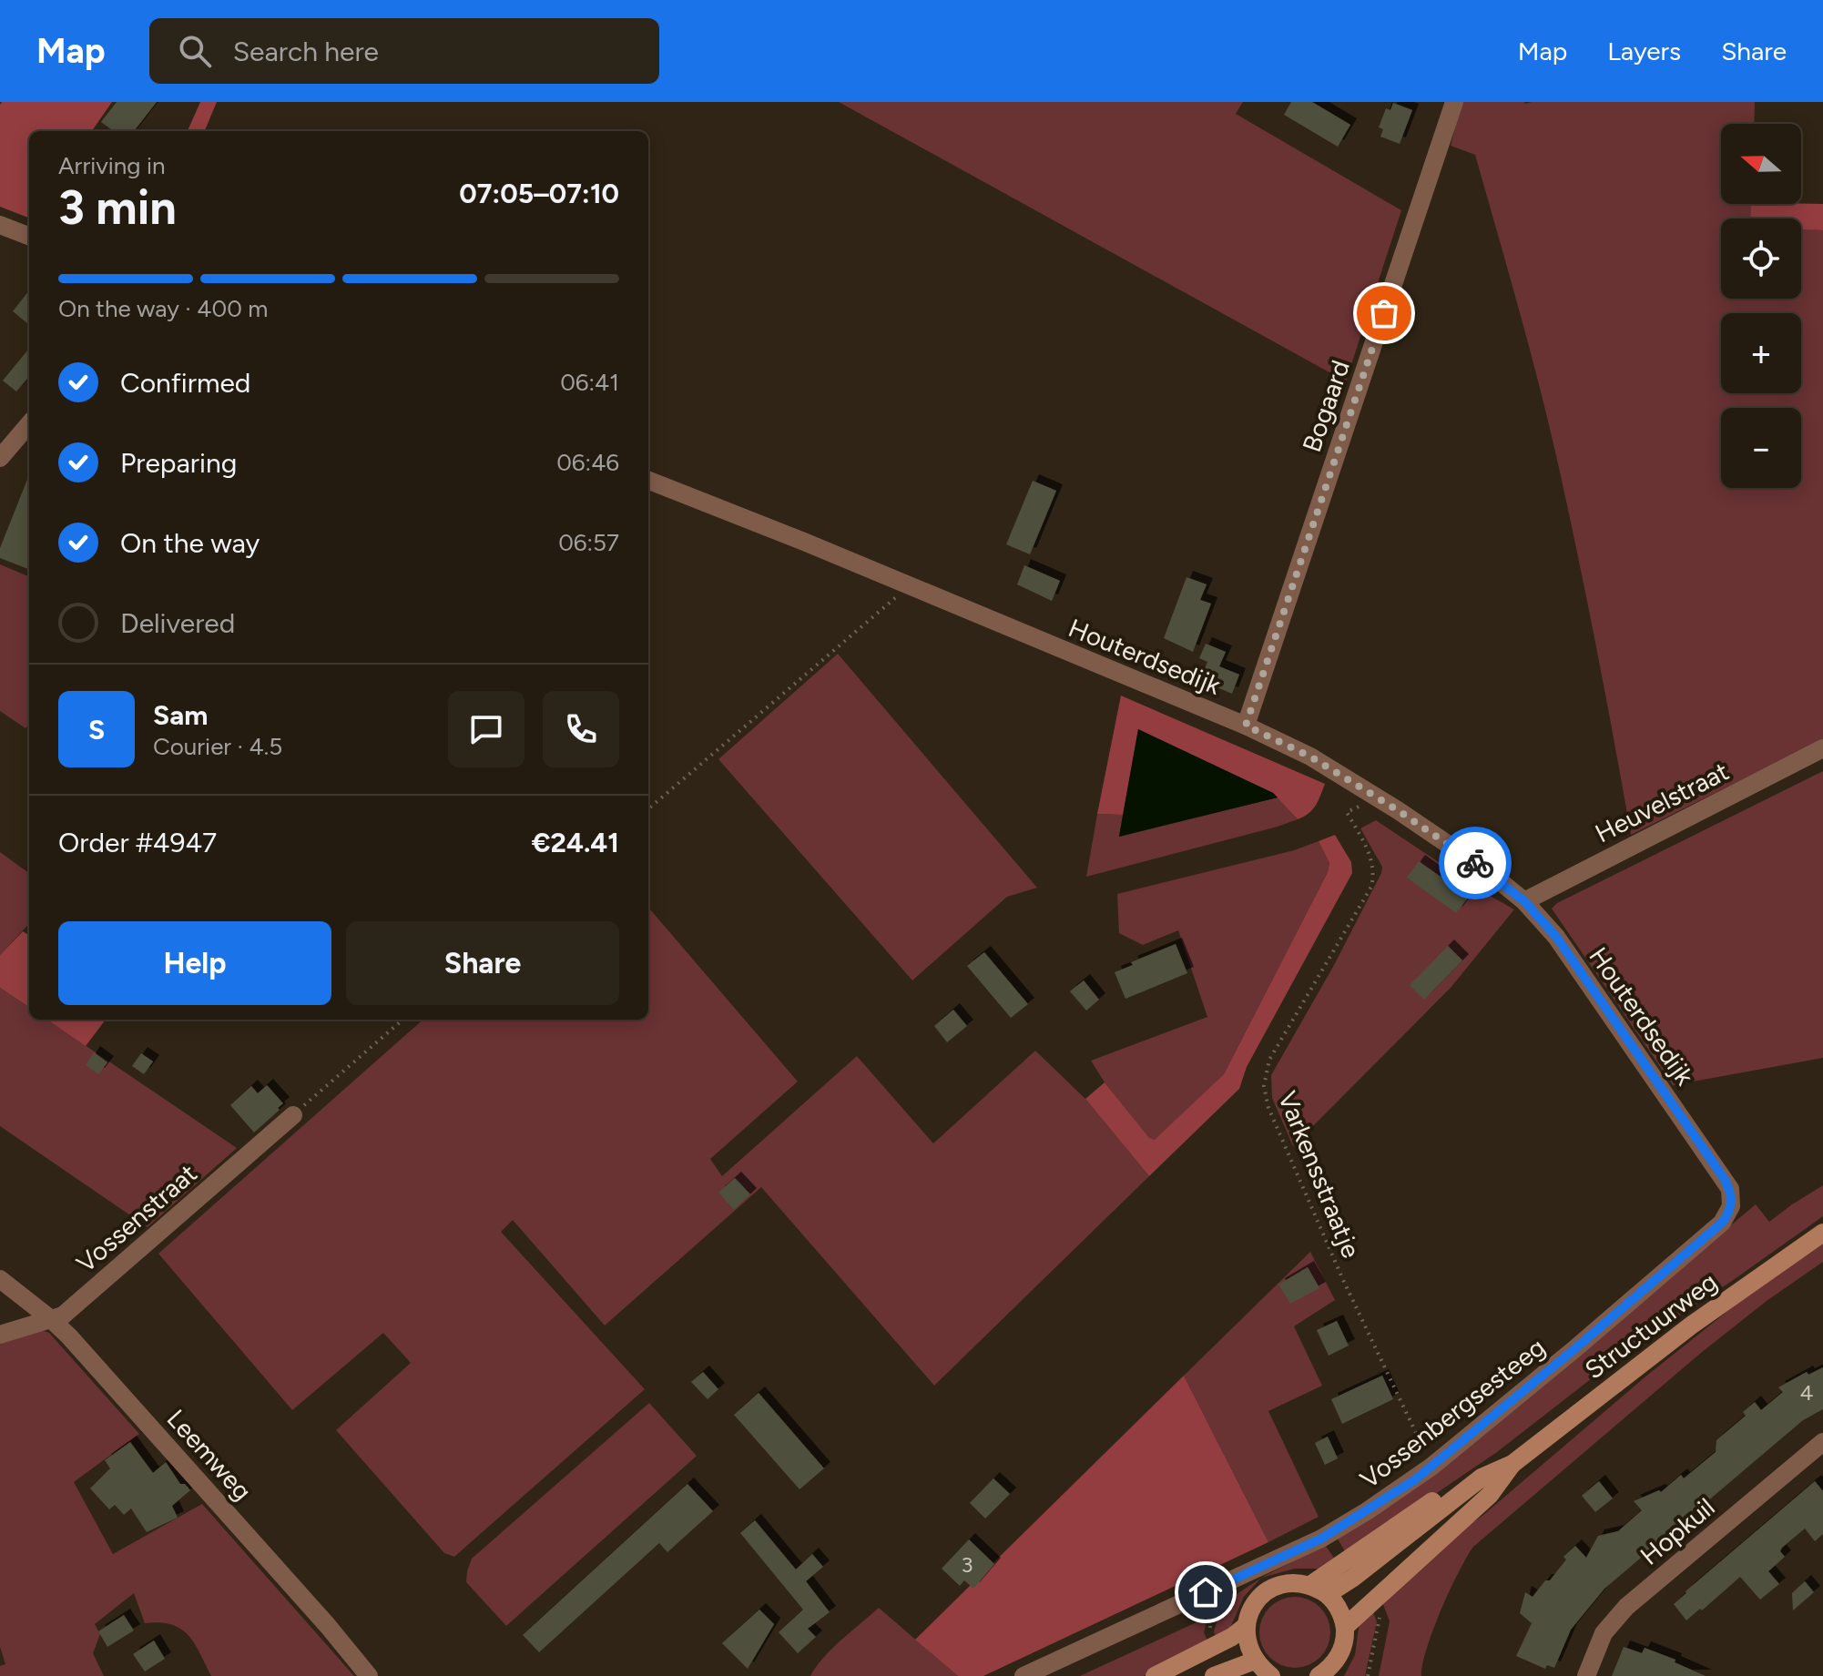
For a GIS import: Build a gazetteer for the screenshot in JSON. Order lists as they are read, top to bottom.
{
  "streets": {
    "main road": ["Structuurweg"],
    "street": [
      "Bogaard",
      "Houterdsedijk",
      "Heuvelstraat",
      "Vossenstraat",
      "Vossenbergsesteeg",
      "Leemweg",
      "Hopkuil"
    ],
    "path": ["Varkensstraatje"]
  },
  "crossings": [
    ["Bogaard", "Houterdsedijk"],
    ["Houterdsedijk", "Heuvelstraat"],
    ["Houterdsedijk", "Varkensstraatje"],
    ["Houterdsedijk", "Vossenbergsesteeg"],
    ["Varkensstraatje", "Vossenbergsesteeg"],
    ["Vossenstraat", "Leemweg"]
  ],
  "house_numbers": ["4", "3"],
  "north": "left",
  "page": {
    "header": "Map",
    "search": "Search here",
    "nav": ["Map", "Layers", "Share"],
    "map_buttons": ["+", "−"],
    "heading": ["3 min", "Arriving in", "07:05–07:10"],
    "panel": [
      "Sam",
      "Courier · 4.5",
      "Order #4947",
      "€24.41"
    ],
    "bar": "On the way · 400 m",
    "list": [
      ["Confirmed", "06:41"],
      ["Preparing", "06:46"],
      ["On the way", "06:57"],
      "Delivered"
    ],
    "round": "S",
    "buttons": ["Help", "Share"]
  }
}
